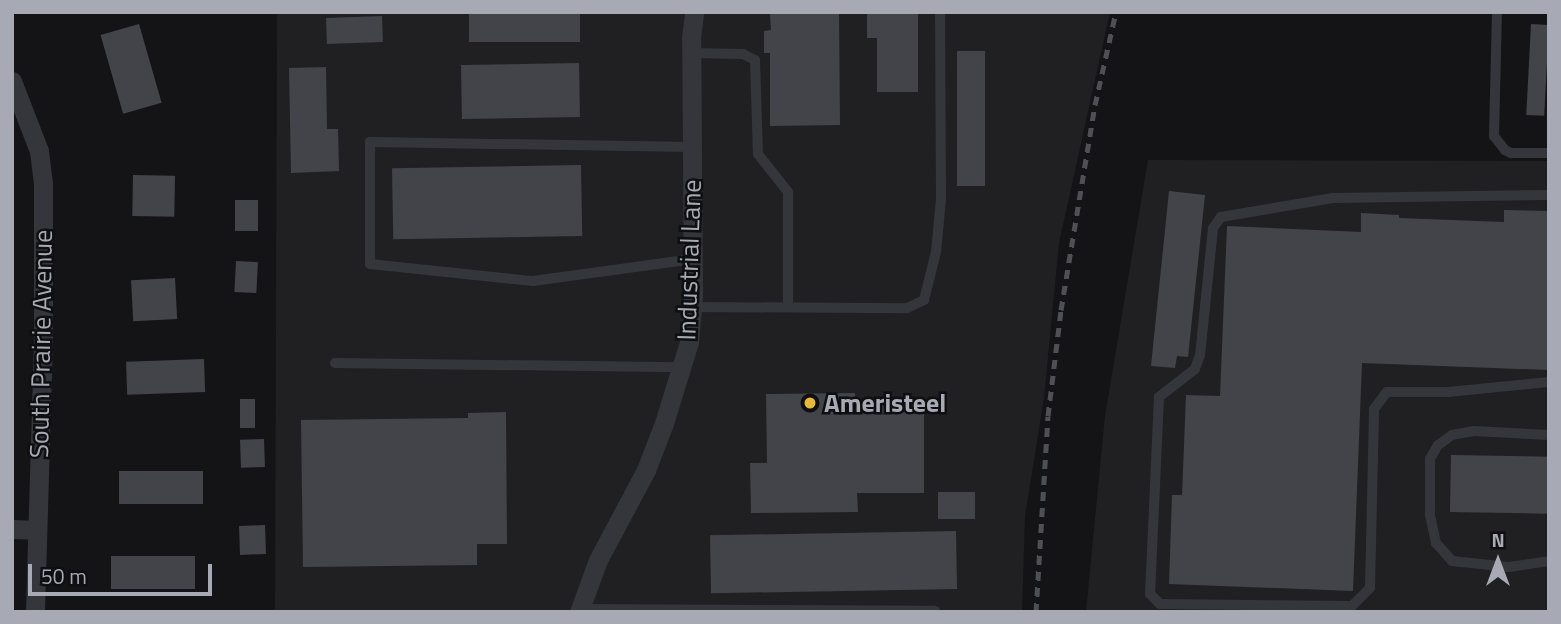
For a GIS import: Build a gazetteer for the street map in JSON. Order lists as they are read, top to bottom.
{
  "streets": {
    "street": ["Industrial Lane", "South Prairie Avenue"]
  },
  "places": ["Ameristeel"],
  "scale_bar": "50 m",
  "north": "top"
}
